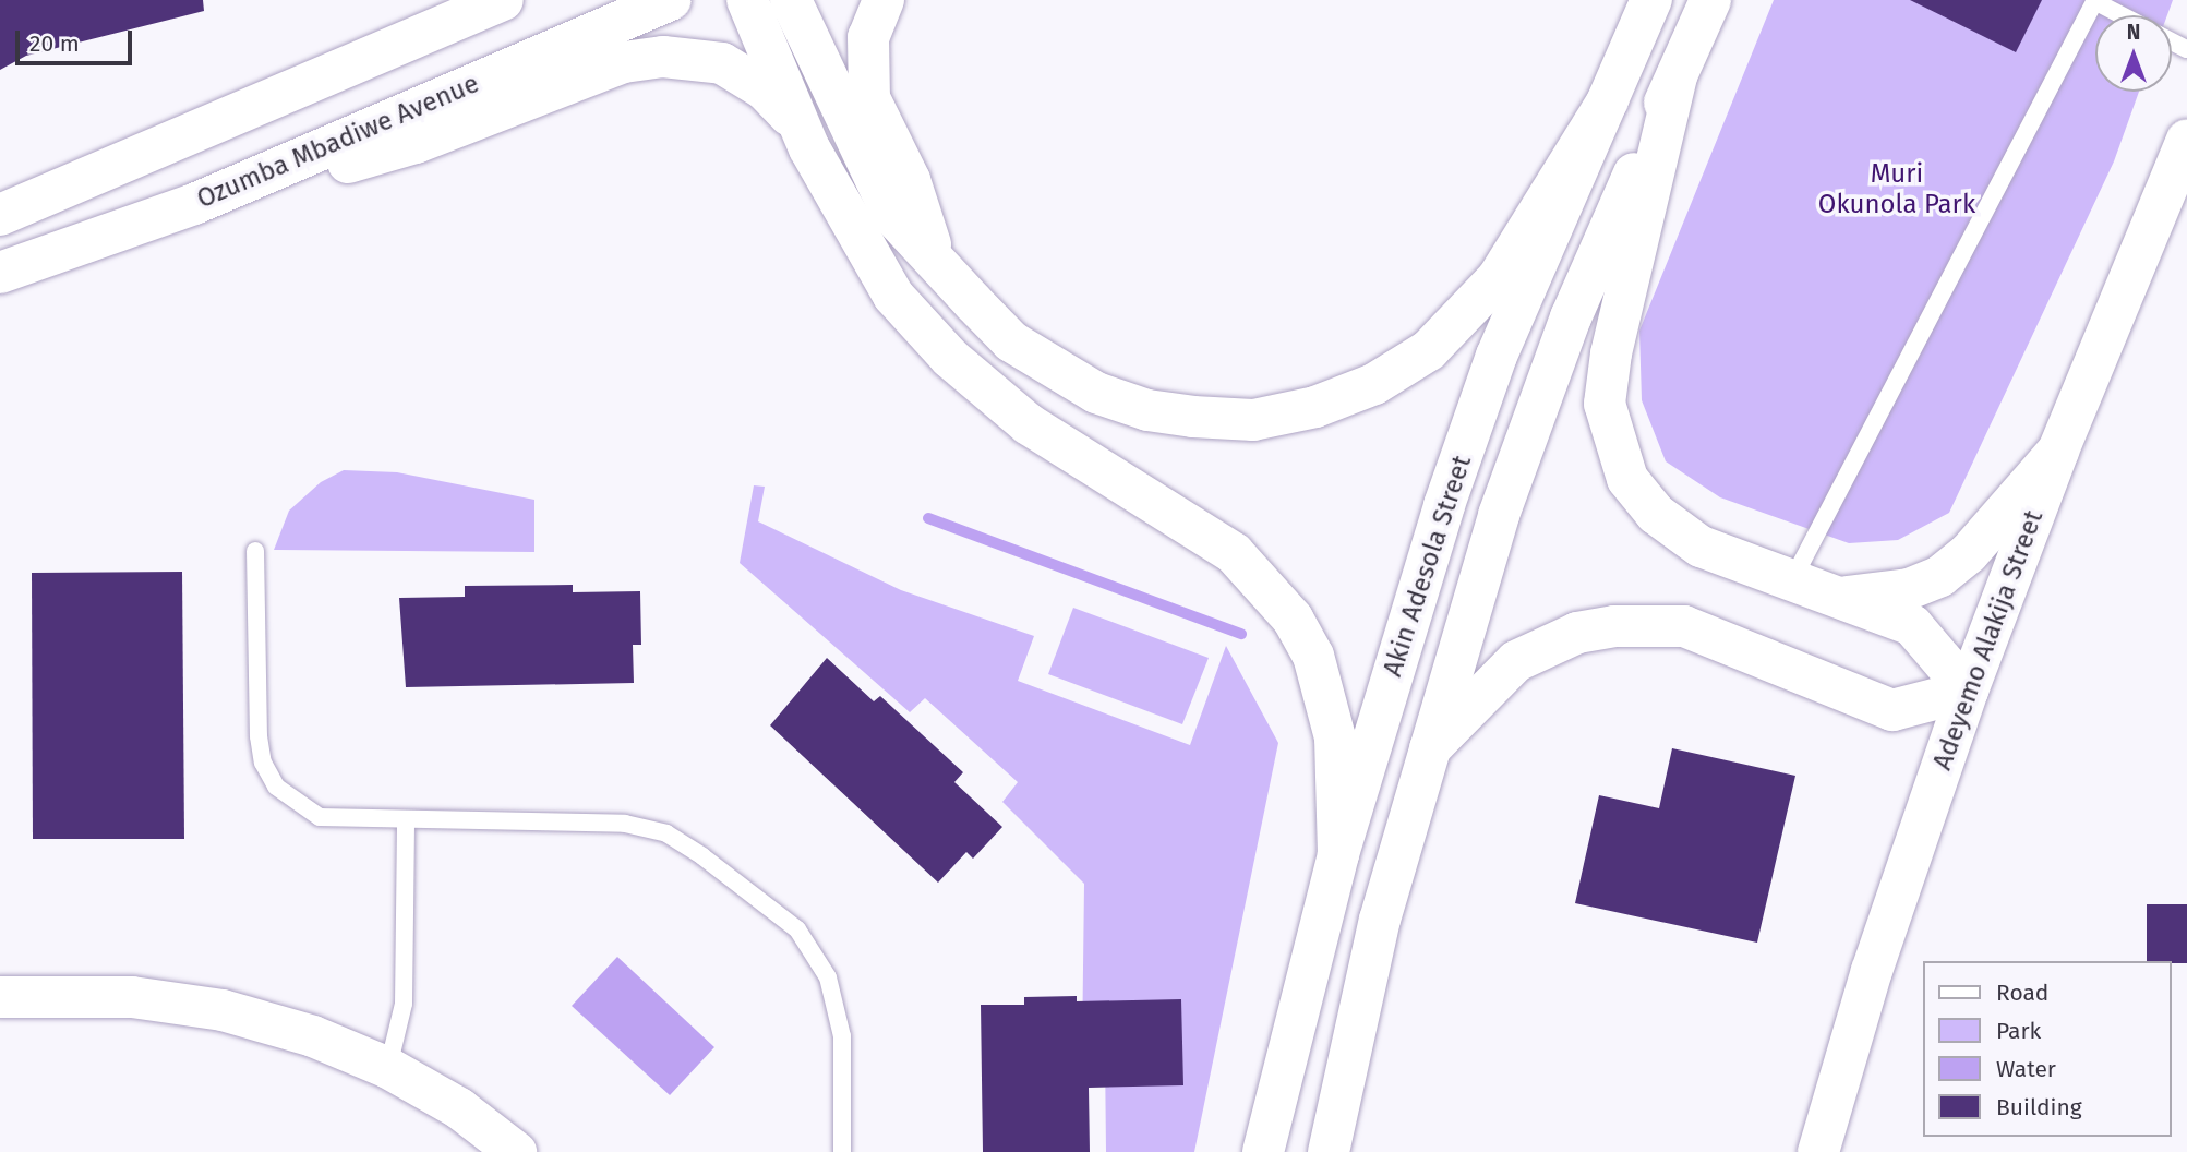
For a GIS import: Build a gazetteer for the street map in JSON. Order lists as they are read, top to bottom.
{
  "streets": {
    "main road": ["Ozumba Mbadiwe Avenue", "Akin Adesola Street", "Adeyemo Alakija Street"]
  },
  "parks": ["Muri Okunola Park"],
  "legend": [
    "Road",
    "Park",
    "Water",
    "Building"
  ],
  "scale_bar": "20 m",
  "north": "top"
}
